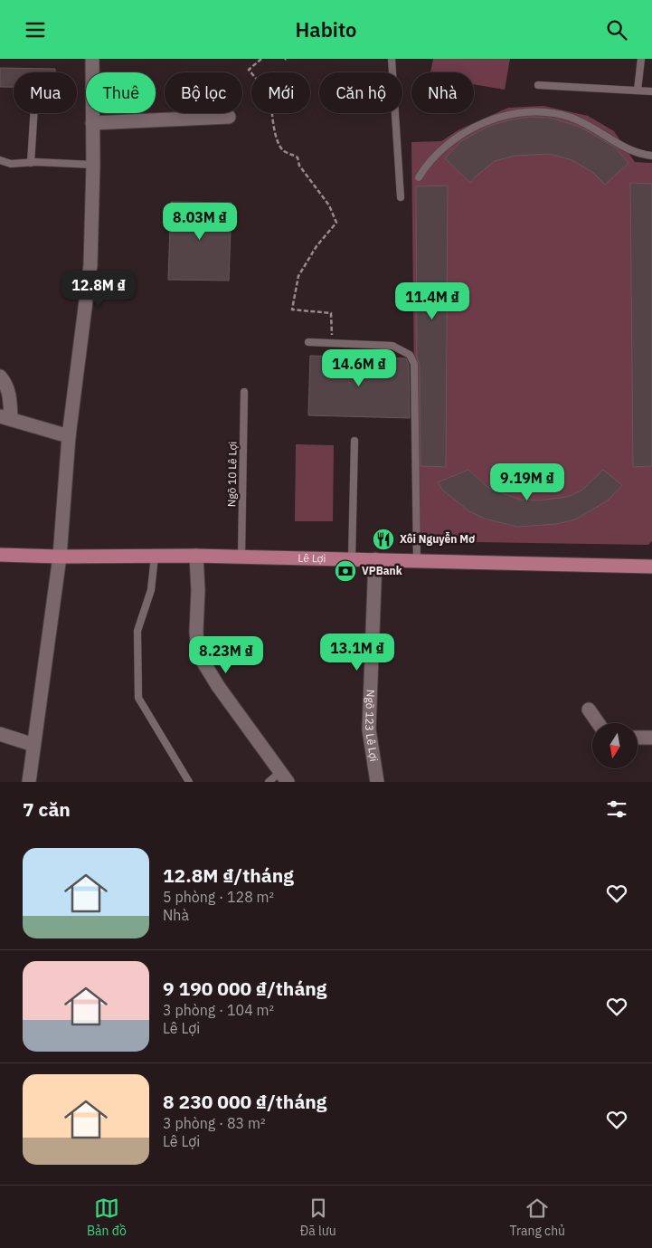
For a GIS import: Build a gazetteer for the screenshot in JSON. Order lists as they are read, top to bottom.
{
  "streets": {
    "main road": ["Lê Lợi"],
    "street": ["Ngõ 123 Lê Lợi"],
    "lane": ["Ngõ 10 Lê Lợi"]
  },
  "crossings": [
    ["Ngõ 10 Lê Lợi", "Lê Lợi"],
    ["Lê Lợi", "Ngõ 123 Lê Lợi"]
  ],
  "places": {
    "restaurant": ["Xôi Nguyễn Mơ"],
    "bank": ["VPBank"]
  },
  "north": "bottom",
  "page": {
    "header": "Habito",
    "chip": [
      "Mua",
      "Thuê",
      "Bộ lọc",
      "Mới",
      "Căn hộ",
      "Nhà"
    ],
    "price": [
      "8.03M ₫",
      "12.8M ₫",
      "11.4M ₫",
      "14.6M ₫",
      "9.19M ₫",
      "13.1M ₫",
      "8.23M ₫"
    ],
    "heading": "7 căn",
    "list": [
      {
        "name": "12.8M ₫/tháng",
        "note": "5 phòng · 128 m² · Nhà"
      },
      {
        "name": "9 190 000 ₫/tháng",
        "note": "3 phòng · 104 m² · Lê Lợi"
      },
      {
        "name": "8 230 000 ₫/tháng",
        "note": "3 phòng · 83 m² · Lê Lợi"
      }
    ],
    "tabs": ["Bản đồ", "Đã lưu", "Trang chủ"]
  }
}
